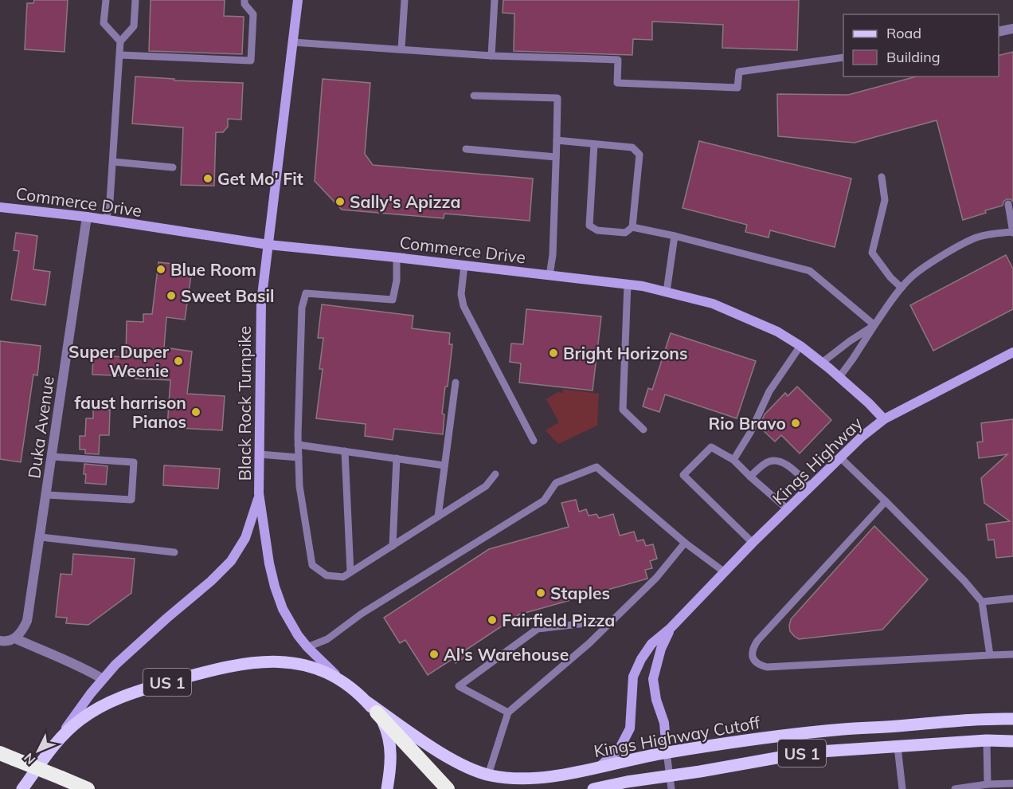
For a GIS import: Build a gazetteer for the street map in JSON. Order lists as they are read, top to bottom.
{
  "streets": {
    "main road": [
      "Commerce Drive",
      "Black Rock Turnpike",
      "Kings Highway",
      "US 1",
      "Kings Highway Cutoff"
    ],
    "street": ["Duka Avenue"]
  },
  "crossings": [
    ["Commerce Drive", "Black Rock Turnpike"],
    ["Commerce Drive", "Duka Avenue"],
    ["Commerce Drive", "Kings Highway"],
    ["Black Rock Turnpike", "US 1"],
    ["Kings Highway", "Kings Highway Cutoff"],
    ["US 1", "Kings Highway Cutoff"]
  ],
  "places": [
    "Get Mo' Fit",
    "Sally's Apizza",
    "Blue Room",
    "Sweet Basil",
    "Bright Horizons",
    "Super Duper Weenie",
    "faust harrison Pianos",
    "Rio Bravo",
    "Staples",
    "Fairfield Pizza",
    "Al's Warehouse"
  ],
  "legend": ["Road", "Building"],
  "north": "bottom left"
}
